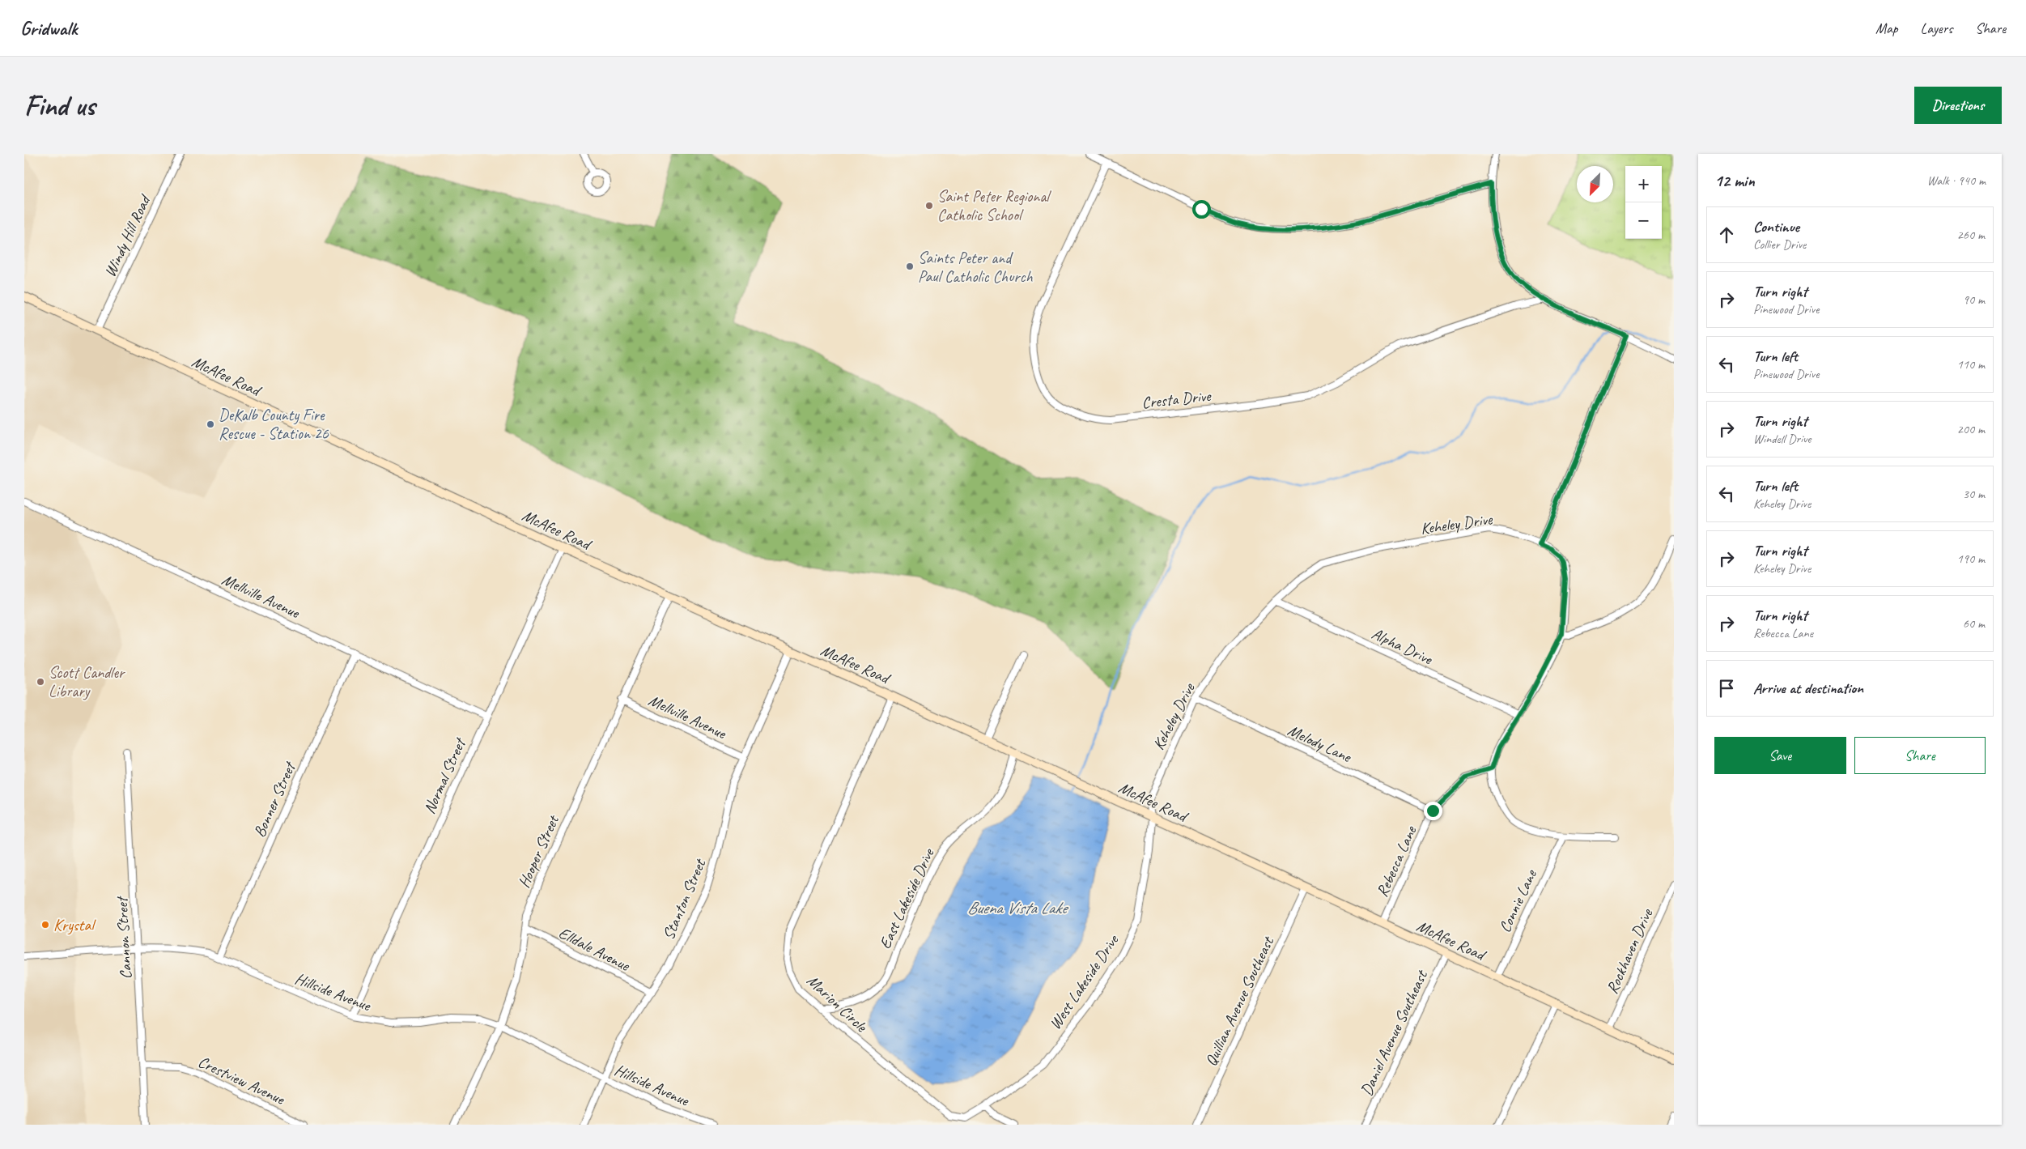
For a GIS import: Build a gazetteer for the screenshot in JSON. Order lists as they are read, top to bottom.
{
  "streets": {
    "street": [
      "Windy Hill Road",
      "McAfee Road",
      "Cresta Drive",
      "Keheley Drive",
      "Mellville Avenue",
      "Alpha Drive",
      "Melody Lane",
      "Normal Street",
      "Bonner Street",
      "Hooper Street",
      "Rebecca Lane",
      "East Lakeside Drive",
      "Stanton Street",
      "Connie Lane",
      "Cannon Street",
      "Elldale Avenue",
      "Rockhaven Drive",
      "West Lakeside Drive",
      "Hillside Avenue",
      "Quillian Avenue Southeast",
      "Marion Circle",
      "Daniel Avenue Southeast",
      "Crestview Avenue"
    ]
  },
  "crossings": [
    ["Windy Hill Road", "McAfee Road"],
    ["McAfee Road", "Keheley Drive"],
    ["McAfee Road", "Normal Street"],
    ["McAfee Road", "Hooper Street"],
    ["McAfee Road", "Rebecca Lane"],
    ["McAfee Road", "East Lakeside Drive"],
    ["McAfee Road", "Stanton Street"],
    ["McAfee Road", "Connie Lane"],
    ["McAfee Road", "Rockhaven Drive"],
    ["McAfee Road", "West Lakeside Drive"],
    ["McAfee Road", "Quillian Avenue Southeast"],
    ["McAfee Road", "Marion Circle"],
    ["McAfee Road", "Daniel Avenue Southeast"],
    ["Keheley Drive", "Alpha Drive"],
    ["Keheley Drive", "Melody Lane"],
    ["Keheley Drive", "Rebecca Lane"],
    ["Keheley Drive", "Connie Lane"],
    ["Keheley Drive", "West Lakeside Drive"],
    ["Mellville Avenue", "Normal Street"],
    ["Mellville Avenue", "Bonner Street"],
    ["Mellville Avenue", "Hooper Street"],
    ["Mellville Avenue", "Stanton Street"],
    ["Melody Lane", "Rebecca Lane"],
    ["Normal Street", "Hillside Avenue"],
    ["Bonner Street", "Hillside Avenue"],
    ["Hooper Street", "Elldale Avenue"],
    ["Hooper Street", "Hillside Avenue"],
    ["East Lakeside Drive", "Marion Circle"],
    ["Stanton Street", "Elldale Avenue"],
    ["Stanton Street", "Hillside Avenue"],
    ["Cannon Street", "Hillside Avenue"],
    ["Cannon Street", "Crestview Avenue"],
    ["West Lakeside Drive", "Marion Circle"]
  ],
  "water": ["Buena Vista Lake"],
  "places": [
    "Saint Peter Regional Catholic School",
    "Saints Peter and Paul Catholic Church",
    "DeKalb County Fire Rescue - Station 26",
    "Scott Candler Library",
    "Krystal"
  ],
  "north": "bottom left",
  "page": {
    "header": "Gridwalk",
    "nav": ["Map", "Layers", "Share"],
    "buttons": [
      "Directions",
      ["Save", "Share"]
    ],
    "title": "Find us",
    "heading": ["12 min", "Walk · 940 m"],
    "map_buttons": ["+", "−"],
    "list": [
      ["Continue", "Collier Drive", "260 m"],
      ["Turn right", "Pinewood Drive", "90 m"],
      ["Turn left", "Pinewood Drive", "110 m"],
      ["Turn right", "Windell Drive", "200 m"],
      ["Turn left", "Keheley Drive", "30 m"],
      ["Turn right", "Keheley Drive", "190 m"],
      ["Turn right", "Rebecca Lane", "60 m"],
      "Arrive at destination"
    ]
  }
}
